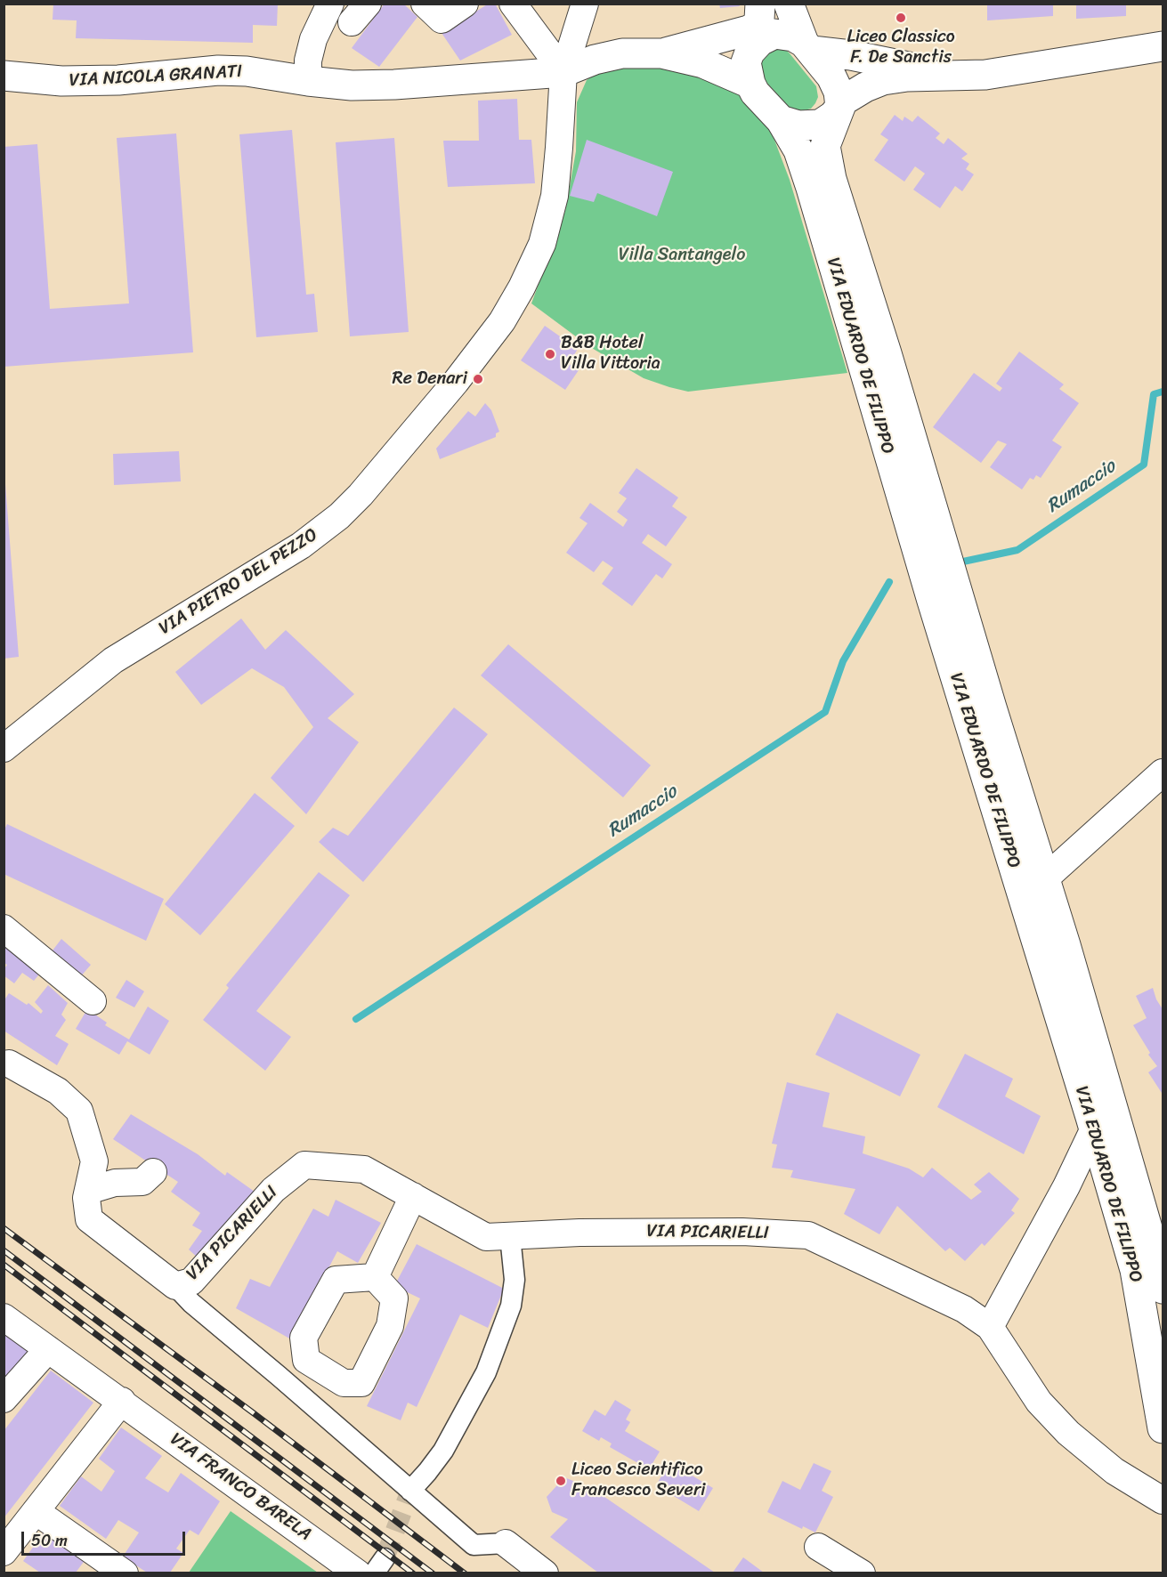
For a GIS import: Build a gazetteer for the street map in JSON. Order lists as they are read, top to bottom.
{
  "streets": {
    "street": [
      "VIA NICOLA GRANATI",
      "VIA EDUARDO DE FILIPPO",
      "VIA PIETRO DEL PEZZO",
      "VIA PICARIELLI",
      "VIA FRANCO BARELA"
    ]
  },
  "crossings": [
    ["VIA NICOLA GRANATI", "VIA PIETRO DEL PEZZO"]
  ],
  "water": ["Rumaccio"],
  "parks": ["Villa Santangelo"],
  "places": [
    "Liceo Classico F. De Sanctis",
    "B&B Hotel Villa Vittoria",
    "Re Denari",
    "Liceo Scientifico Francesco Severi"
  ],
  "scale_bar": "50 m"
}
